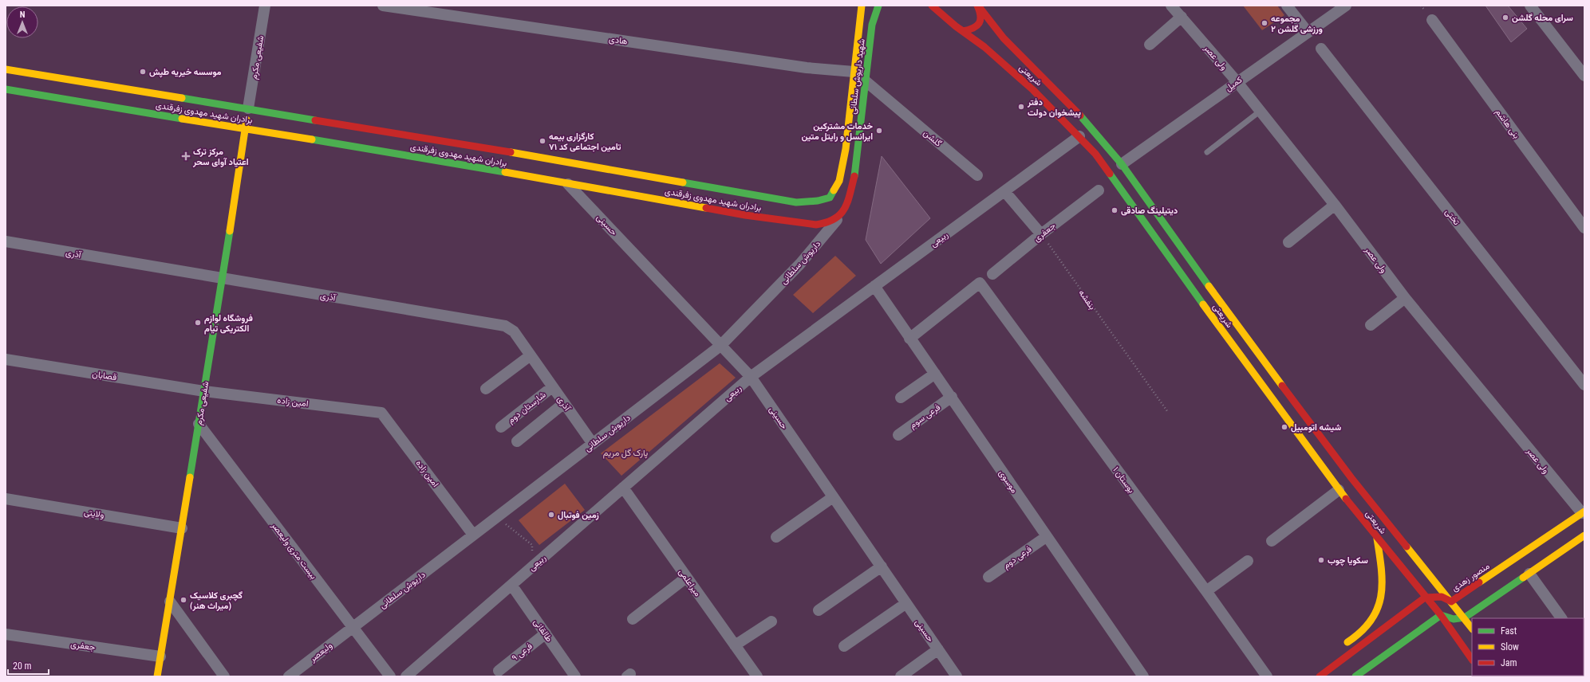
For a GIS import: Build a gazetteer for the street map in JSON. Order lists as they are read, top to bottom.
{
  "streets": {
    "main road": [
      "شفیعی مکرم",
      "شریعتی",
      "شهید داریوش سلطانی",
      "برادران شهید مهدوی زفرقندی",
      "منصور زهدی"
    ],
    "street": [
      "هادی",
      "ولی عصر",
      "کمیل",
      "بنی هاشم",
      "گلشن",
      "تختی",
      "حسینی",
      "جعفری",
      "ربیعی",
      "آذری",
      "داریوش سلطانی",
      "قصابان",
      "امين زاده",
      "شارستان دوم",
      "فرعی سوم",
      "امین زاده",
      "بوستان ۱",
      "موسوی",
      "ولایتی",
      "بیست متری ولیعصر",
      "فرعی دوم",
      "میراعلمی",
      "طالقانی",
      "ولیعصر",
      "فرعی ۹"
    ],
    "path": ["بنفشه"]
  },
  "crossings": [
    ["هادی", "شهید داریوش سلطانی"],
    ["شفیعی مکرم", "برادران شهید مهدوی زفرقندی"],
    ["شفیعی مکرم", "جعفری"],
    ["شفیعی مکرم", "آذری"],
    ["شفیعی مکرم", "قصابان"],
    ["شفیعی مکرم", "امين زاده"],
    ["شفیعی مکرم", "ولایتی"],
    ["شفیعی مکرم", "بیست متری ولیعصر"],
    ["ولی عصر", "کمیل"],
    ["ولی عصر", "منصور زهدی"],
    ["شریعتی", "کمیل"],
    ["شریعتی", "ربیعی"],
    ["شریعتی", "منصور زهدی"],
    ["شهید داریوش سلطانی", "برادران شهید مهدوی زفرقندی"],
    ["شهید داریوش سلطانی", "گلشن"],
    ["شهید داریوش سلطانی", "داریوش سلطانی"],
    ["برادران شهید مهدوی زفرقندی", "حسینی"],
    ["برادران شهید مهدوی زفرقندی", "داریوش سلطانی"],
    ["حسینی", "ربیعی"],
    ["حسینی", "داریوش سلطانی"],
    ["جعفری", "بنفشه"],
    ["ربیعی", "موسوی"],
    ["ربیعی", "میراعلمی"],
    ["ربیعی", "طالقانی"],
    ["آذری", "داریوش سلطانی"],
    ["آذری", "شارستان دوم"],
    ["داریوش سلطانی", "امین زاده"],
    ["داریوش سلطانی", "بیست متری ولیعصر"],
    ["داریوش سلطانی", "ولیعصر"],
    ["قصابان", "امين زاده"],
    ["امين زاده", "امین زاده"],
    ["فرعی سوم", "موسوی"],
    ["بوستان ۱", "موسوی"],
    ["موسوی", "فرعی دوم"],
    ["بیست متری ولیعصر", "ولیعصر"],
    ["طالقانی", "فرعی ۹"]
  ],
  "parks": ["پارک گل مریم"],
  "places": {
    "other": [
      "سرای محله گلشن",
      "مجموعه ورزشی گلشن ۲",
      "موسسه خیریه طپش",
      "دفتر پیشخوان دولت",
      "خدمات مشترکین ایرانسل و رایتل متین",
      "کارگزاری بیمه تامین اجتماعی کد ۷۱",
      "دیتیلینگ صادقی",
      "فروشگاه لوازم الکتریکی تیام",
      "شیشه اتومبیل",
      "زمین فوتبال",
      "سکویا چوب",
      "گچبری کلاسیک (میراث هنر)"
    ],
    "health": ["مرکز ترک اعتیاد آوای سحر"]
  },
  "legend": ["Fast", "Slow", "Jam"],
  "scale_bar": "20 m",
  "north": "top"
}
